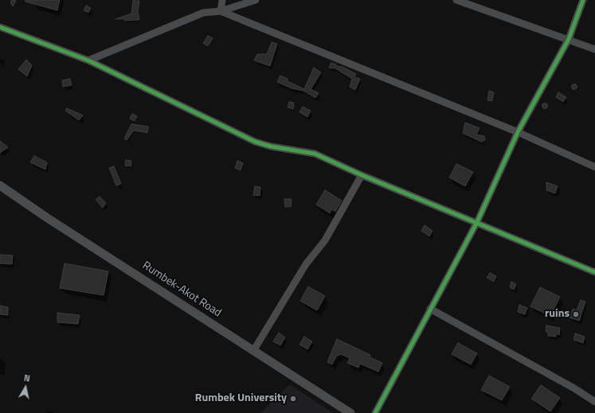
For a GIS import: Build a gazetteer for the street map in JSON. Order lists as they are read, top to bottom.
{
  "streets": {
    "main road": ["Rumbek-Akot Road"]
  },
  "places": ["ruins", "Rumbek University"],
  "north": "top"
}
